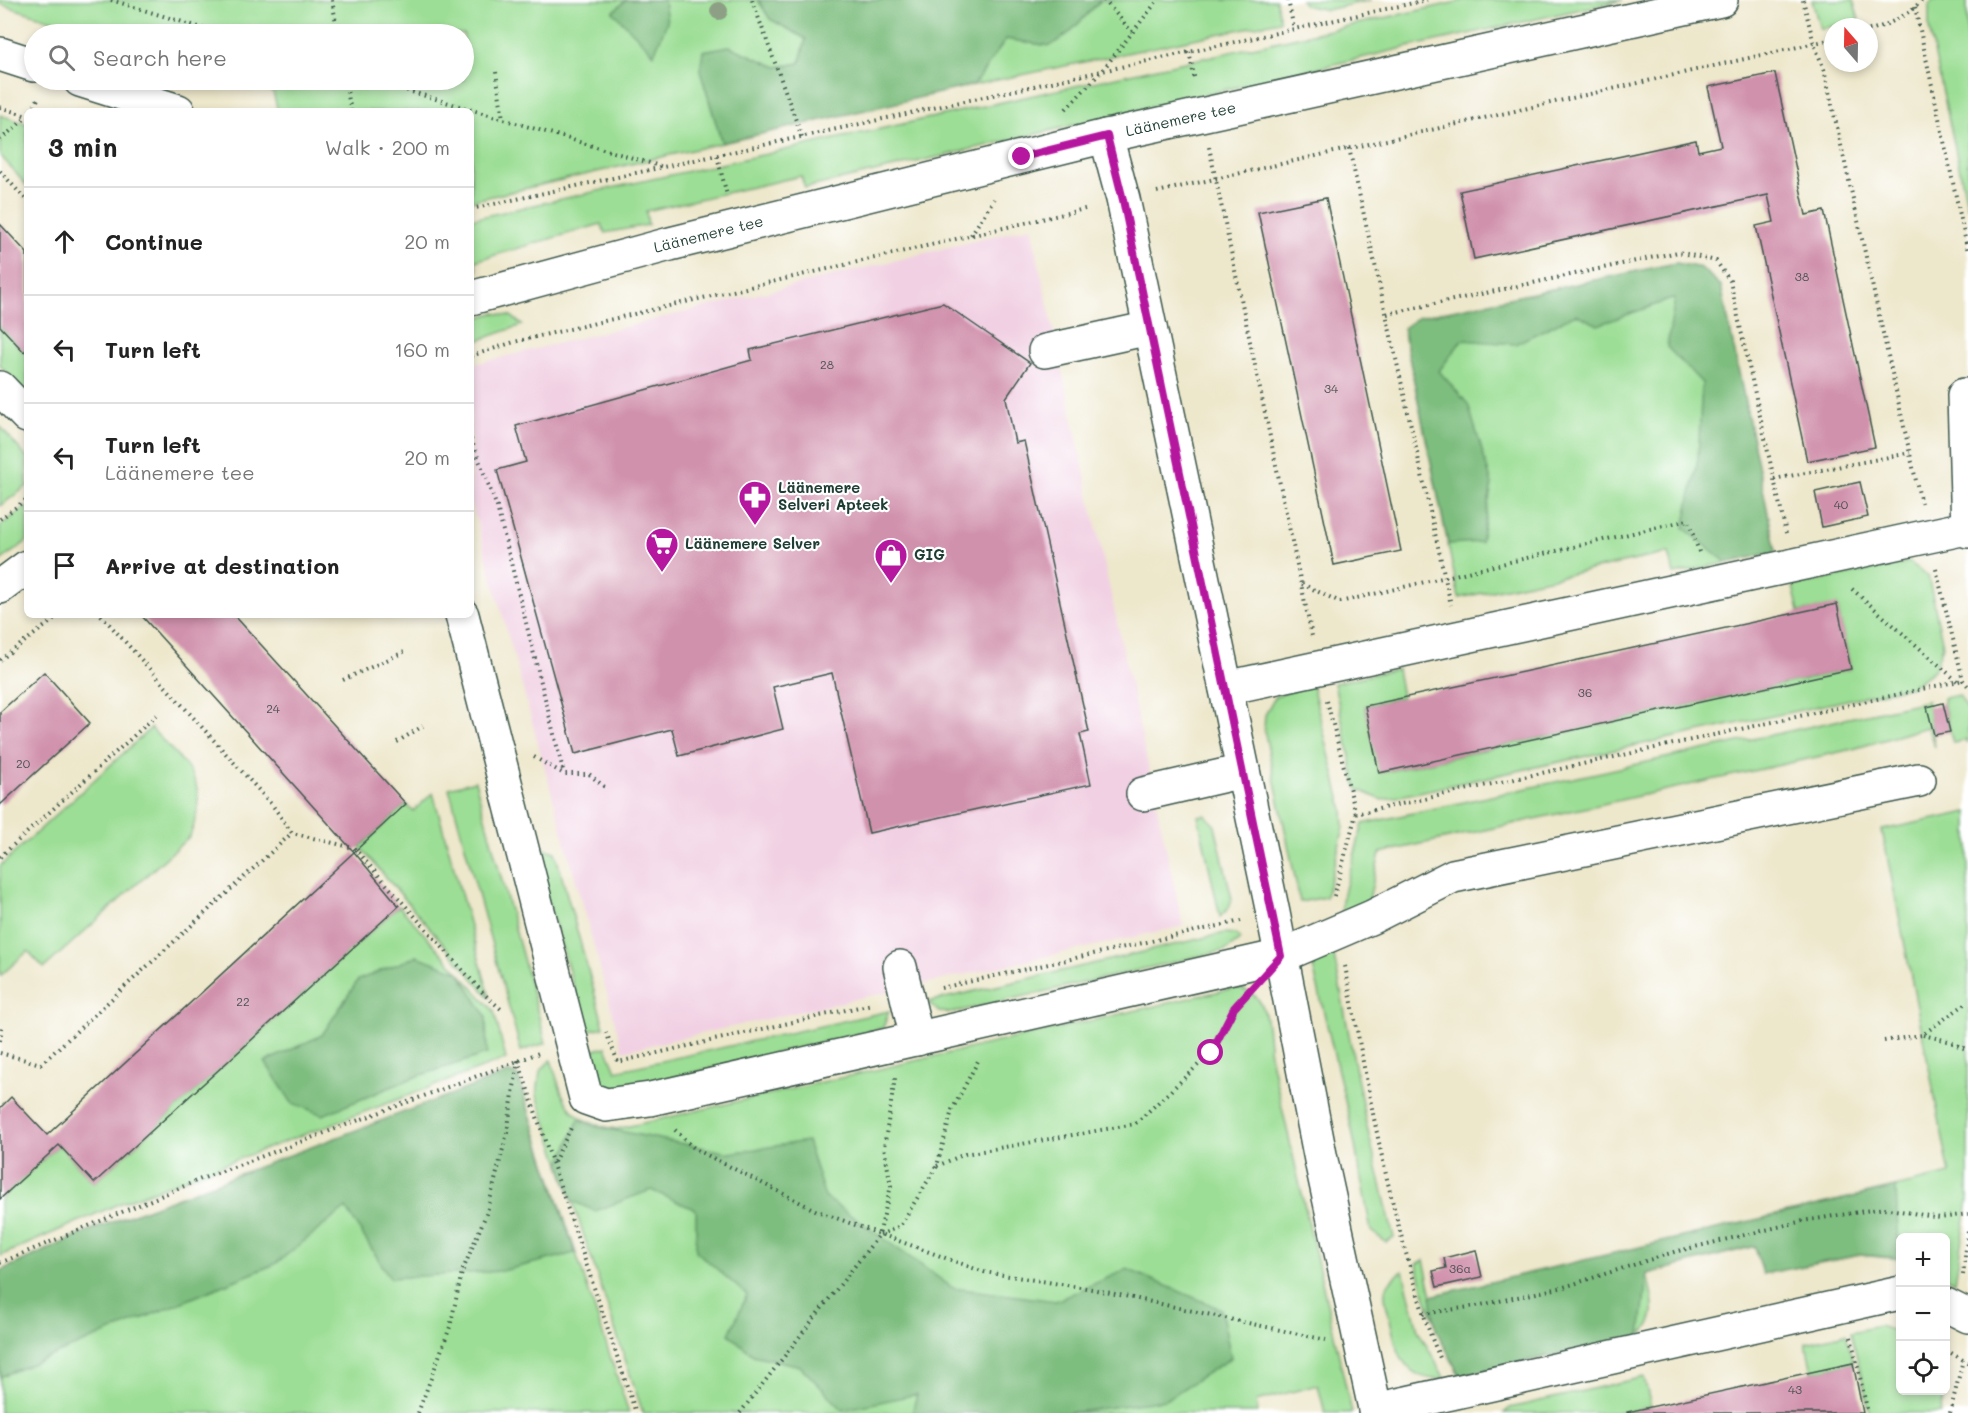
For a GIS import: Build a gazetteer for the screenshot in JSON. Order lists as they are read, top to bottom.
{
  "streets": {
    "street": ["Läänemere tee"]
  },
  "places": {
    "pharmacy": ["Läänemere Selveri Apteek"],
    "supermarket": ["Läänemere Selver"],
    "shop": ["GIG"]
  },
  "house_numbers": [
    "38",
    "28",
    "34",
    "40",
    "36",
    "24",
    "20",
    "22",
    "36a",
    "43"
  ],
  "north": "top",
  "page": {
    "search": "Search here",
    "heading": ["3 min", "Walk · 200 m"],
    "list": [
      ["Continue", "20 m"],
      ["Turn left", "160 m"],
      ["Turn left", "Läänemere tee", "20 m"],
      "Arrive at destination"
    ],
    "map_buttons": ["+", "−"]
  }
}
